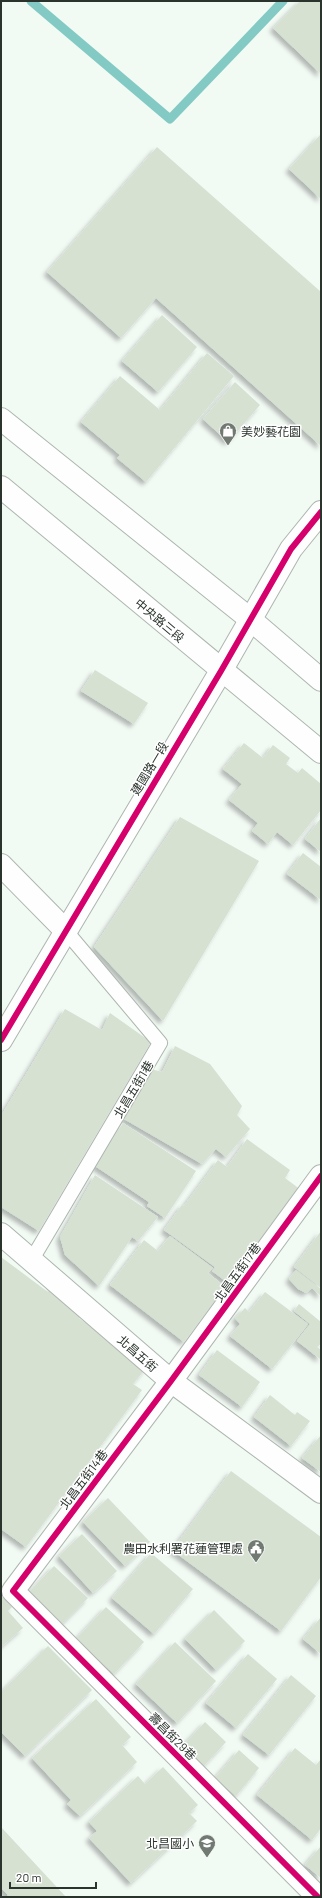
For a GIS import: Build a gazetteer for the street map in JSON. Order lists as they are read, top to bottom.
{
  "streets": {
    "street": [
      "中央路三段",
      "建國路一段",
      "北昌五街17巷",
      "北昌五街",
      "北昌五街14巷",
      "壽昌街29巷"
    ],
    "lane": ["北昌五街1巷"]
  },
  "crossings": [
    ["中央路三段", "建國路一段"],
    ["建國路一段", "北昌五街1巷"],
    ["北昌五街1巷", "北昌五街"],
    ["北昌五街17巷", "北昌五街"],
    ["北昌五街17巷", "北昌五街14巷"],
    ["北昌五街", "北昌五街14巷"],
    ["北昌五街14巷", "壽昌街29巷"]
  ],
  "places": {
    "shop": ["美妙藝花園"],
    "public building": ["農田水利署花蓮管理處"],
    "school or university": ["北昌國小"]
  },
  "scale_bar": "20 m"
}
